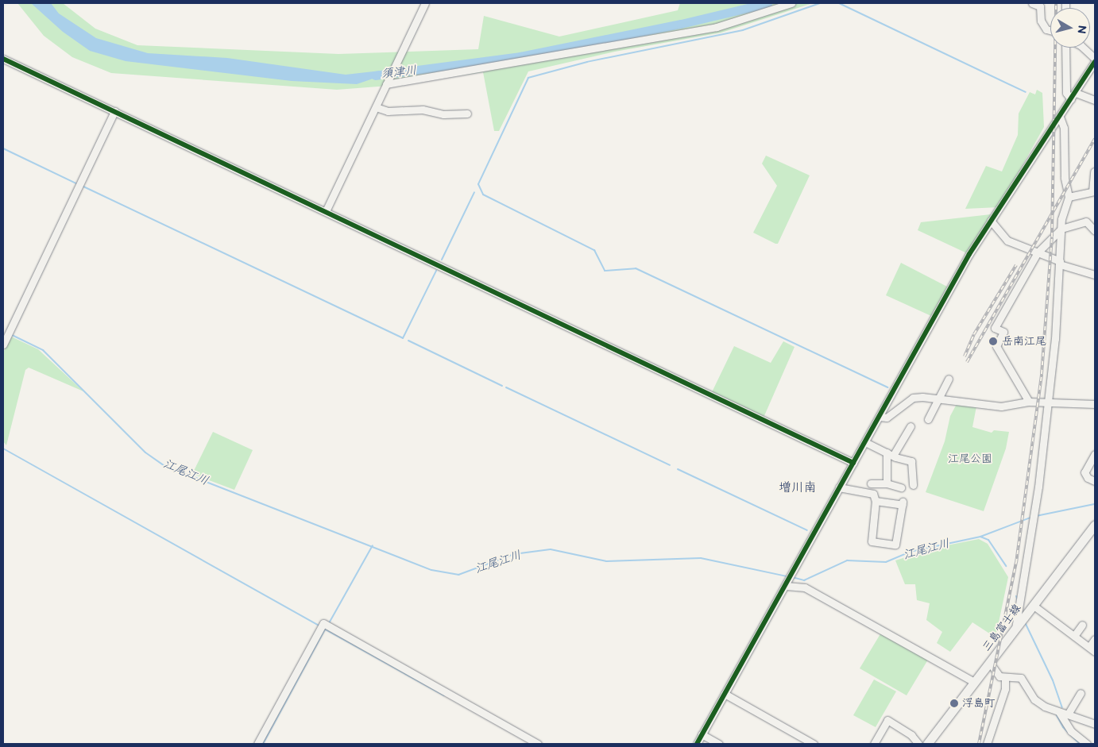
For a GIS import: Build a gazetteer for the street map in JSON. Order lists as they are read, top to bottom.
{
  "streets": {
    "main road": ["三島富士線"]
  },
  "districts": ["増川南"],
  "water": ["須津川", "江尾江川"],
  "parks": ["江尾公園"],
  "places": ["岳南江尾", "浮島町"],
  "north": "right"
}
